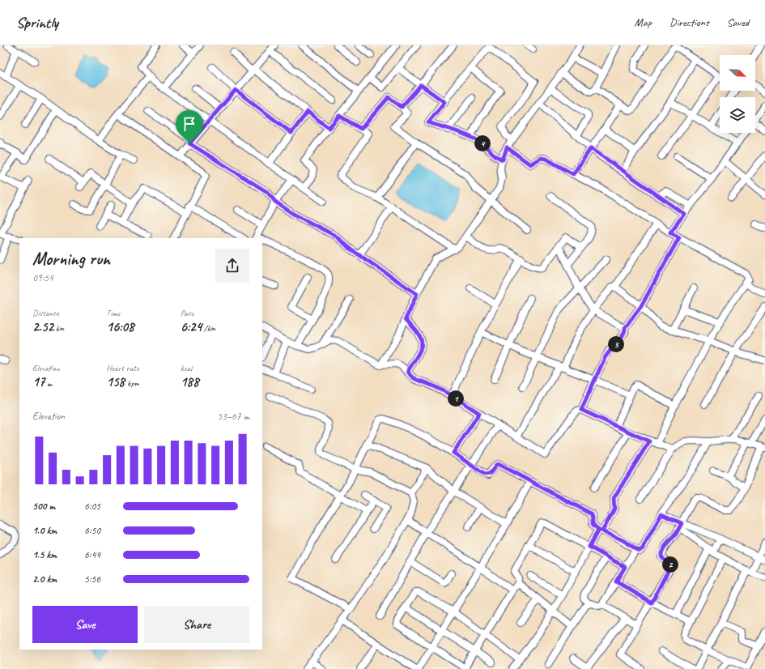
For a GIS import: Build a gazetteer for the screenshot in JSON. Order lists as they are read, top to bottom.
{
  "north": "bottom right",
  "page": {
    "header": "Sprintly",
    "nav": ["Map", "Directions", "Saved"],
    "pins": [
      "4",
      "3",
      "1",
      "2"
    ],
    "heading": ["Morning run", "09:54"],
    "stats": [
      ["Distance", "2.52 km"],
      ["Time", "16:08"],
      ["Pace", "6:24 /km"],
      ["Elevation", "17 m"],
      ["Heart rate", "158 bpm"],
      ["kcal", "188"]
    ],
    "chart": ["Elevation", "53–67 m"],
    "list": [
      {
        "name": "500 m",
        "note": "6:05"
      },
      {
        "name": "1.0 km",
        "note": "6:50"
      },
      {
        "name": "1.5 km",
        "note": "6:44"
      },
      {
        "name": "2.0 km",
        "note": "5:56"
      }
    ],
    "buttons": ["Save", "Share"]
  }
}
